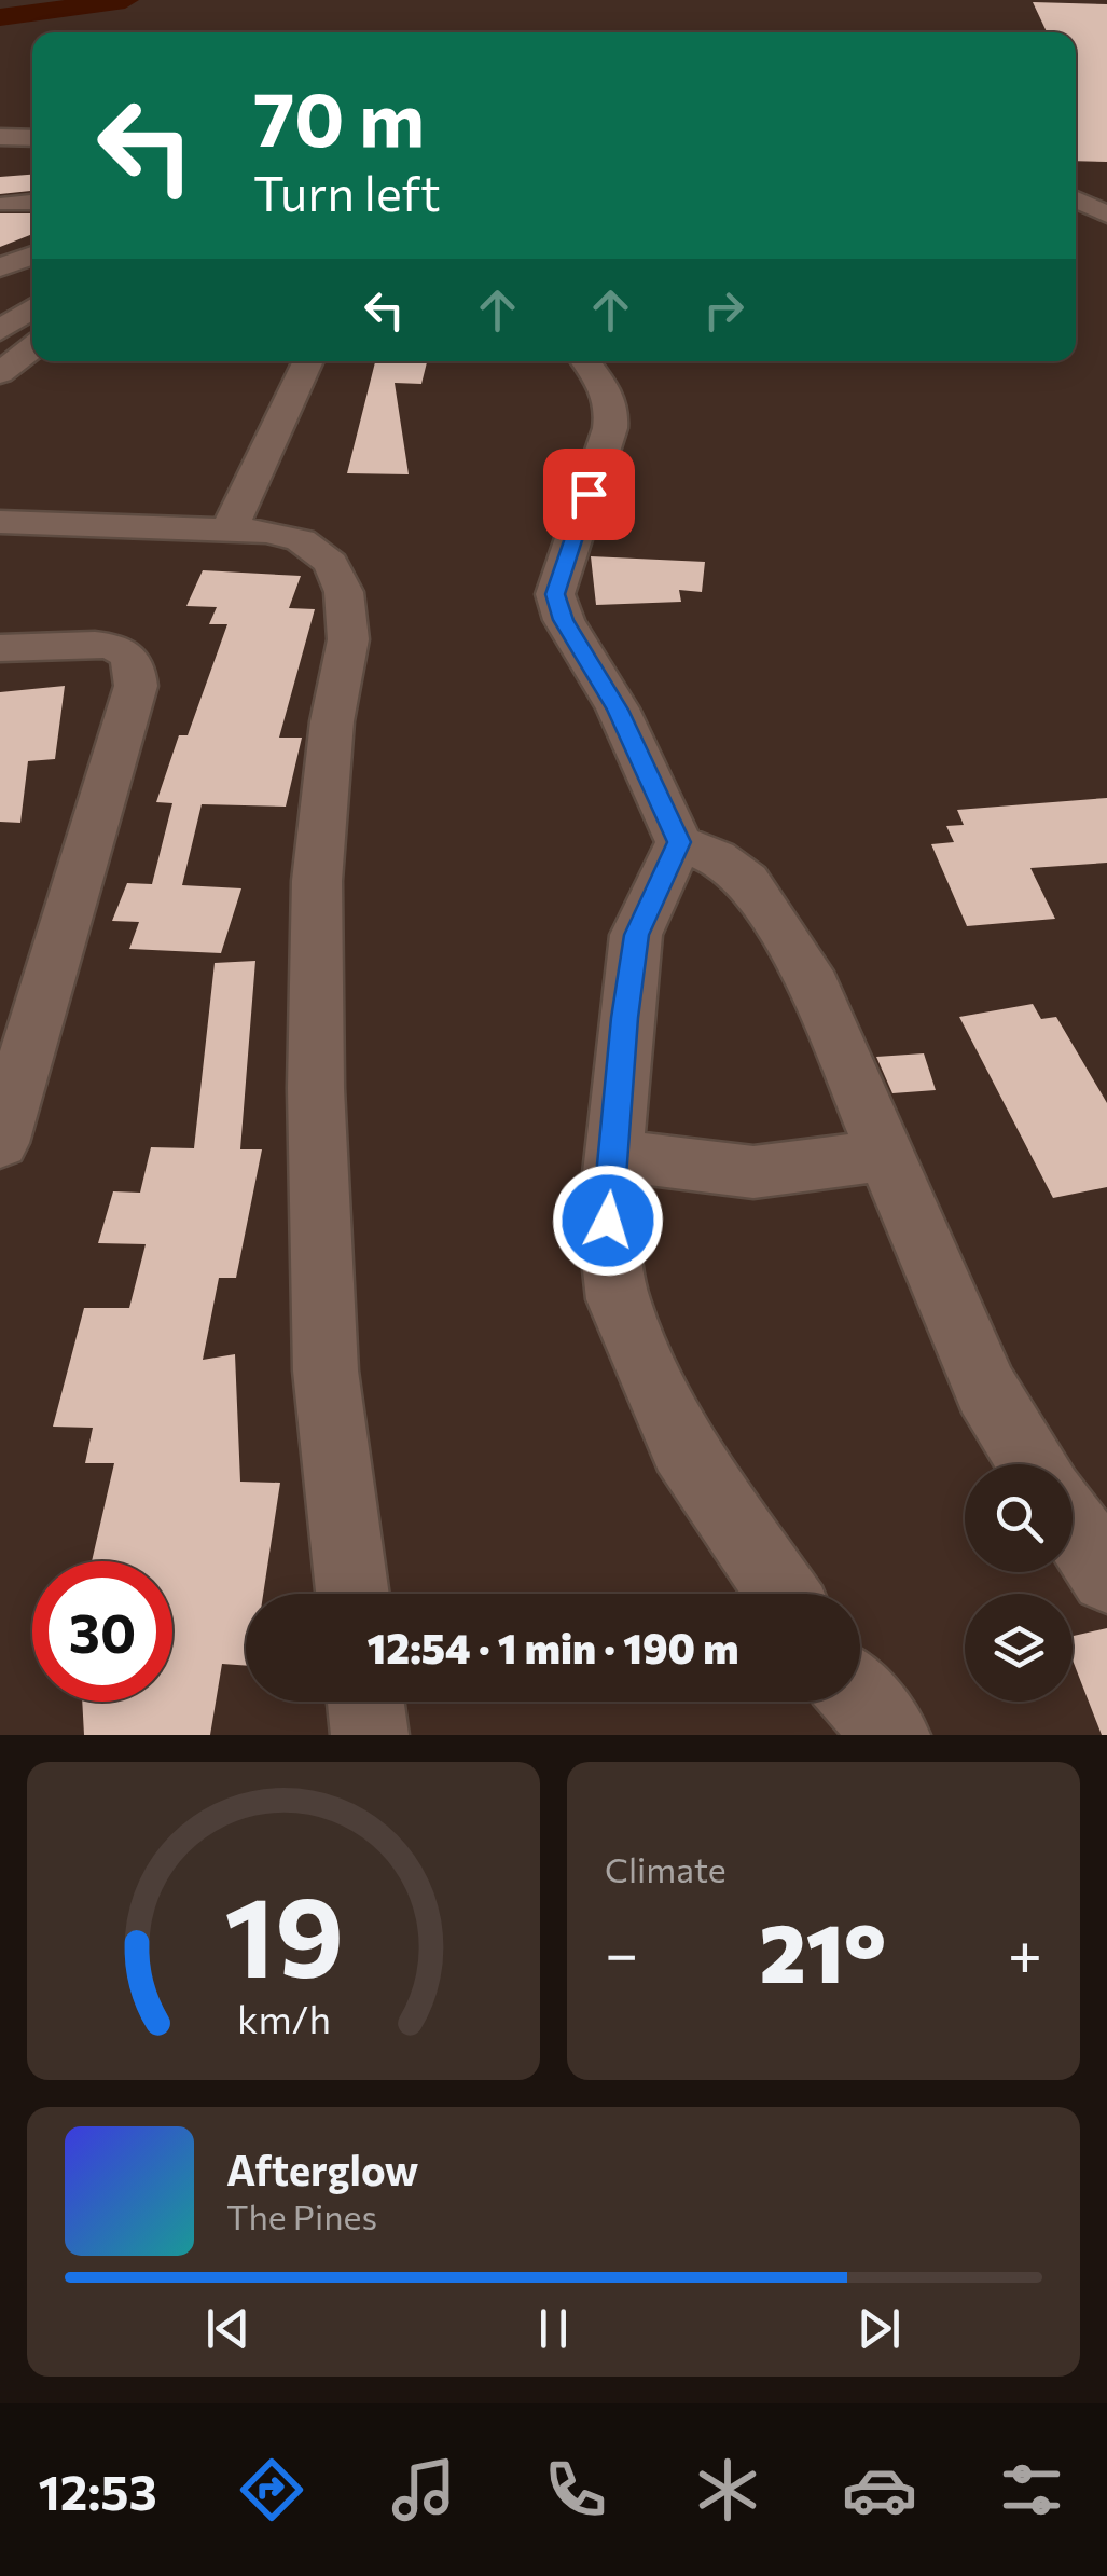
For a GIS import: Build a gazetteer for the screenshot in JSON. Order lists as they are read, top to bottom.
{
  "page": {
    "turn": ["70 m", "Turn left"],
    "limit": "30",
    "trip": "12:54 · 1 min · 190 m",
    "tile": "Climate",
    "heat": ["−", "21°", "+"],
    "song": ["Afterglow", "The Pines"],
    "tabs": "12:53",
    "gauge": ["19", "km/h"]
  }
}
